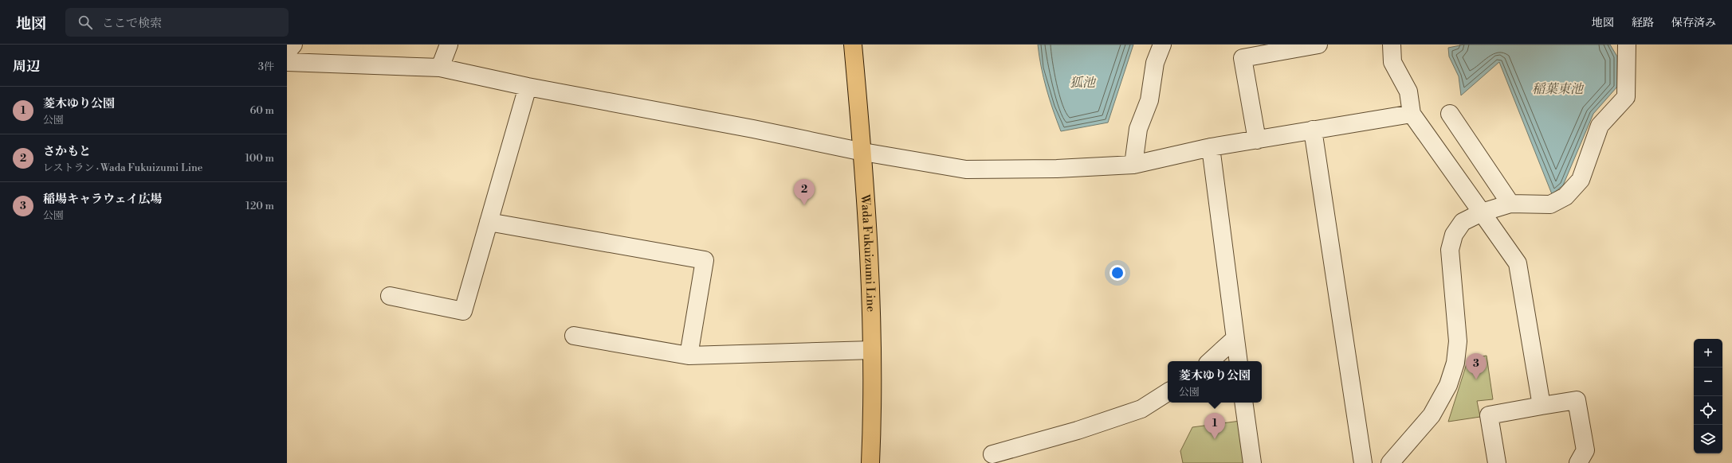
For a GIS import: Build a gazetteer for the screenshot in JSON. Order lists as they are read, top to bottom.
{
  "streets": {
    "main road": ["Wada Fukuizumi Line"]
  },
  "water": ["狐池", "稲葉東池"],
  "page": {
    "header": "地図",
    "search": "ここで検索",
    "nav": ["地図", "経路", "保存済み"],
    "heading": ["周辺", "3件"],
    "list": [
      {
        "mark": "1",
        "name": "菱木ゆり公園",
        "note": "公園",
        "value": "60 m"
      },
      {
        "mark": "2",
        "name": "さかもと",
        "note": "レストラン · Wada Fukuizumi Line",
        "value": "100 m"
      },
      {
        "mark": "3",
        "name": "稲場キャラウェイ広場",
        "note": "公園",
        "value": "120 m"
      }
    ],
    "pins": ["2", "3", "1"],
    "map_buttons": ["+", "−"],
    "popup": ["菱木ゆり公園", "公園"]
  }
}
